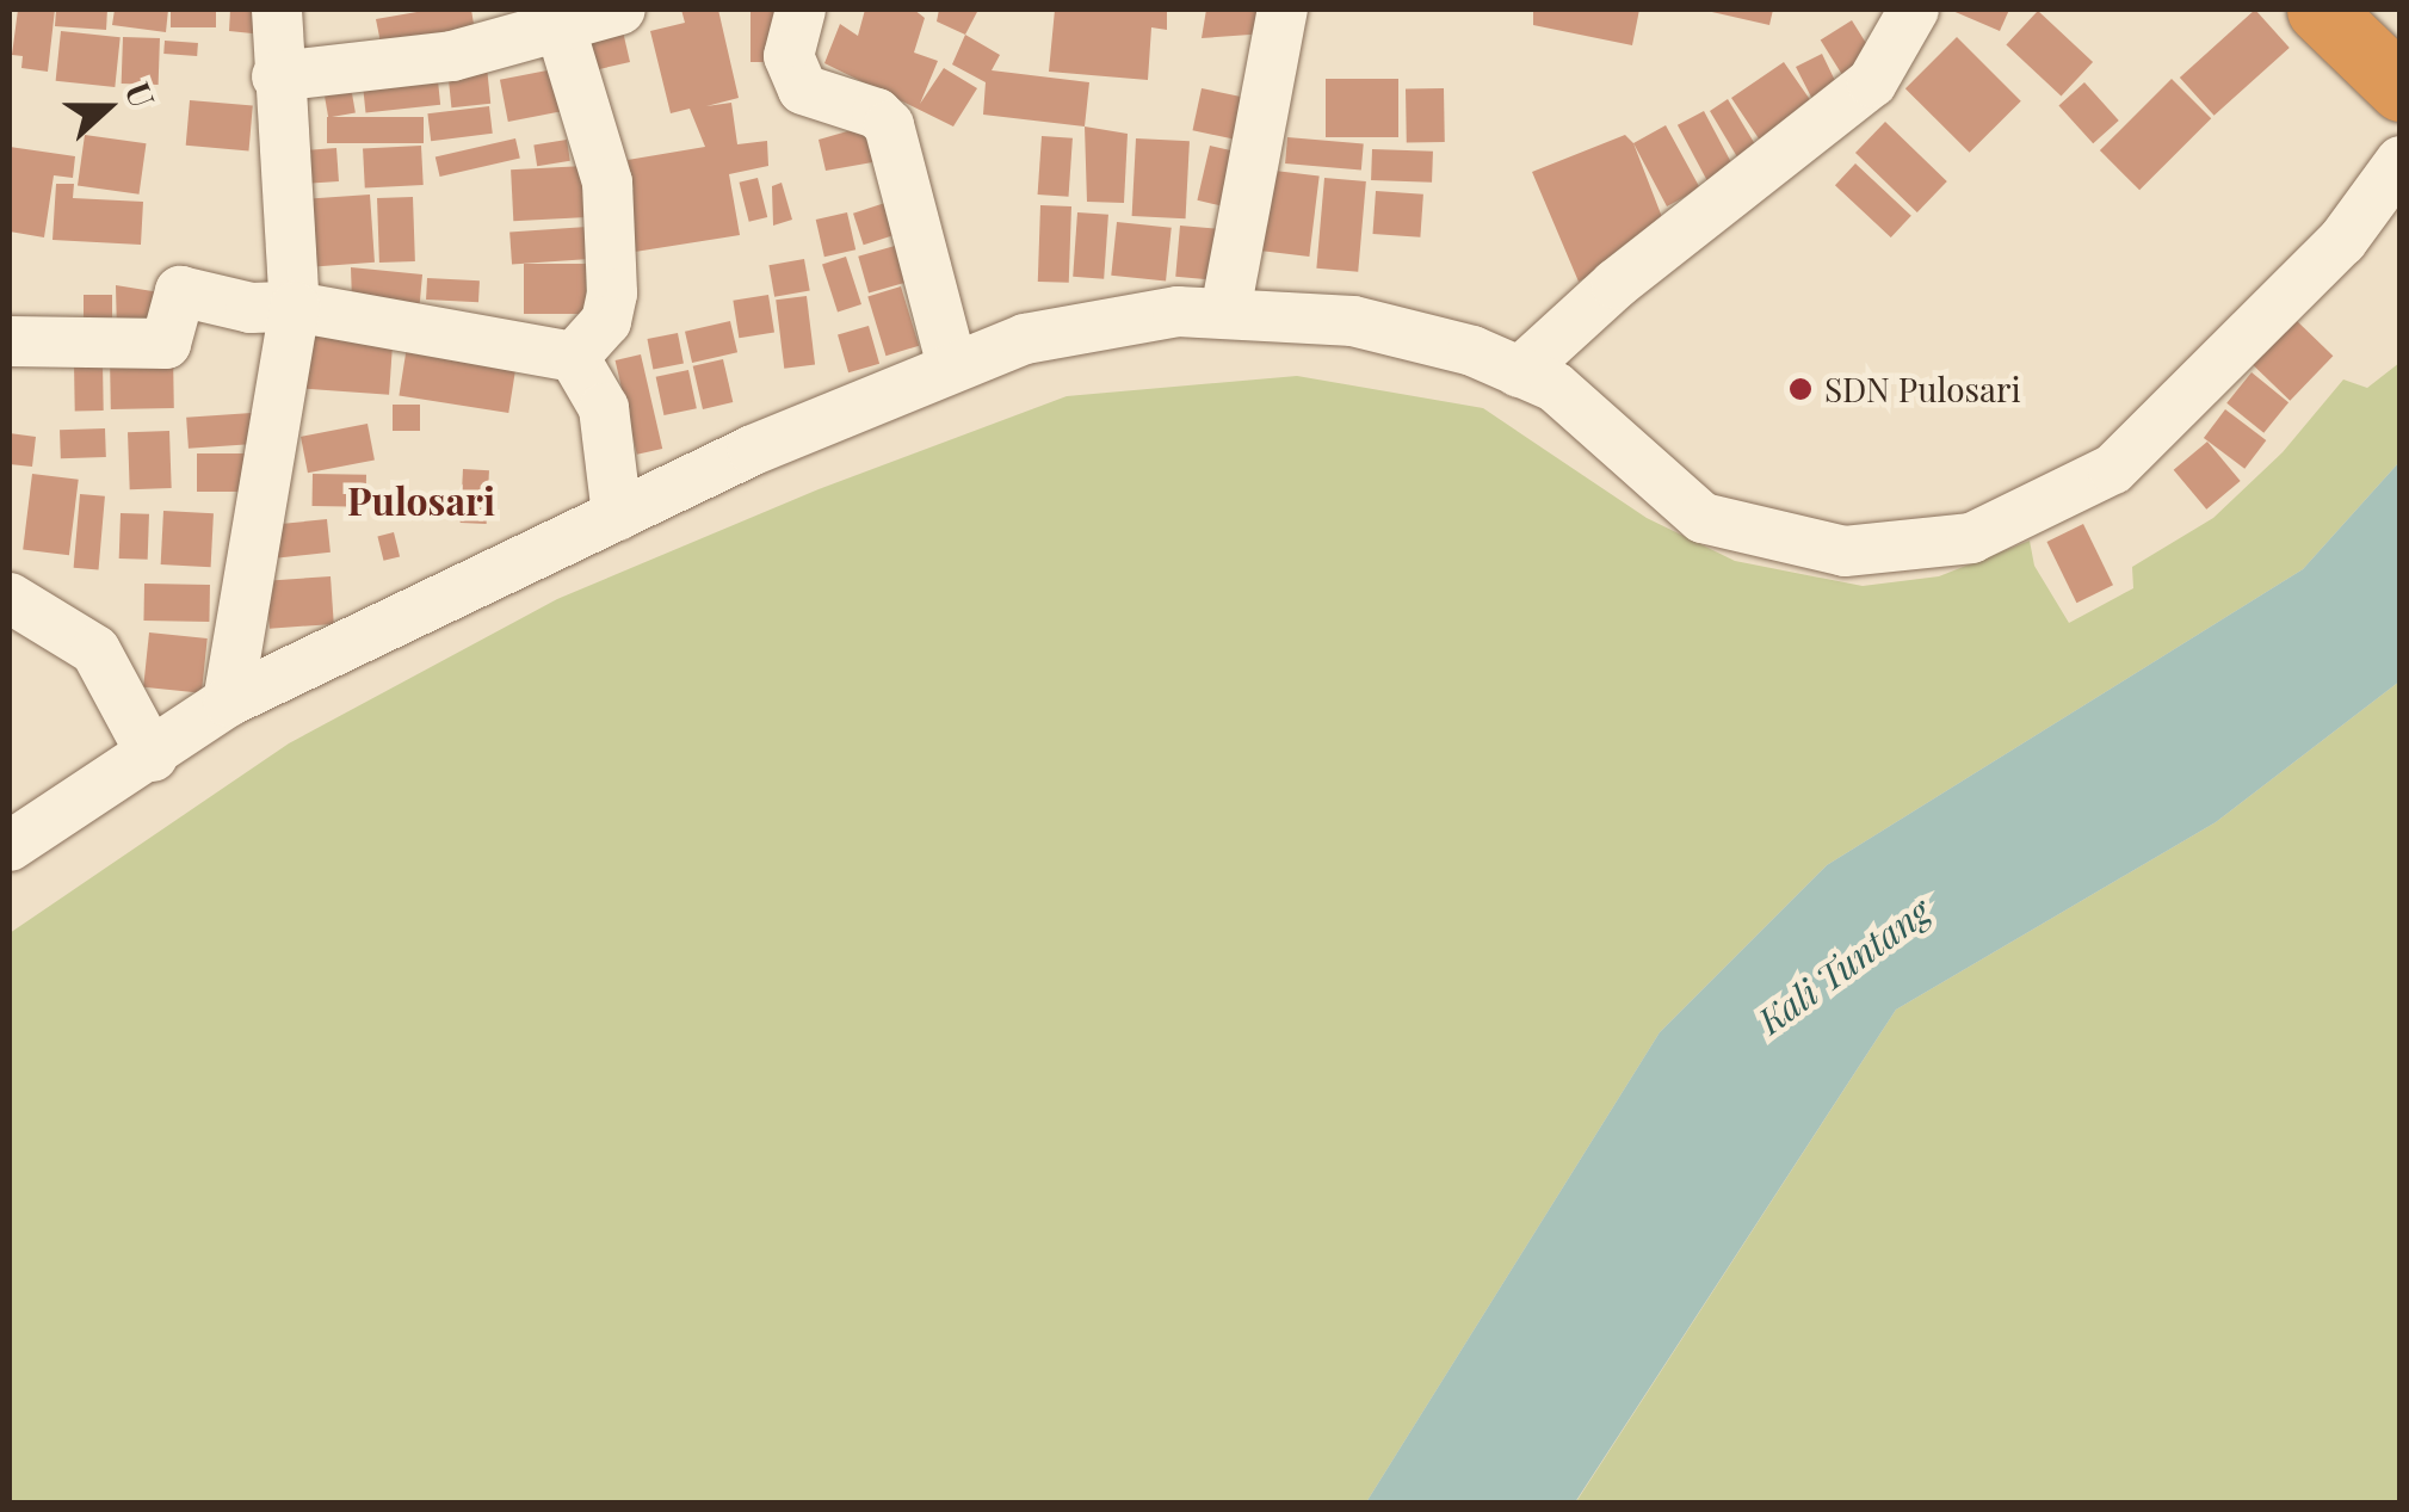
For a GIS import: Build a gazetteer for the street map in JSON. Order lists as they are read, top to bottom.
{
  "districts": ["Pulosari"],
  "water": ["Kali Tuntang"],
  "places": ["SDN Pulosari"],
  "north": "right"
}
